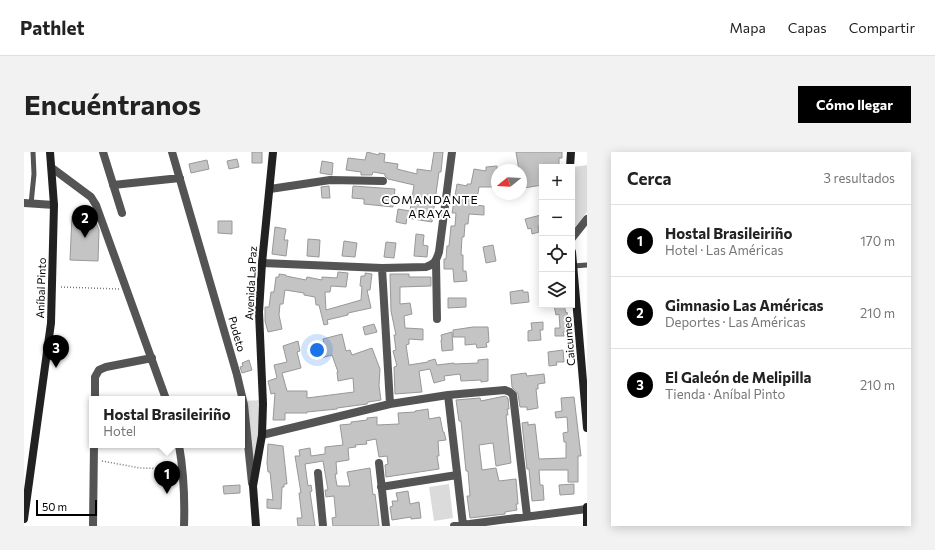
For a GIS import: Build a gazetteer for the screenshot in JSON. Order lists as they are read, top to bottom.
{
  "streets": {
    "street": [
      "Avenida La Paz",
      "Aníbal Pinto",
      "Pudeto",
      "Caicumeo"
    ]
  },
  "crossings": [
    ["Avenida La Paz", "Pudeto"]
  ],
  "districts": ["COMANDANTE ARAYA"],
  "scale_bar": "50 m",
  "north": "left",
  "page": {
    "header": "Pathlet",
    "nav": ["Mapa", "Capas", "Compartir"],
    "buttons": "Cómo llegar",
    "title": "Encuéntranos",
    "heading": ["Cerca", "3 resultados"],
    "map_buttons": ["+", "−"],
    "list": [
      {
        "mark": "1",
        "name": "Hostal Brasileiriño",
        "note": "Hotel · Las Américas",
        "value": "170 m"
      },
      {
        "mark": "2",
        "name": "Gimnasio Las Américas",
        "note": "Deportes · Las Américas",
        "value": "210 m"
      },
      {
        "mark": "3",
        "name": "El Galeón de Melipilla",
        "note": "Tienda · Aníbal Pinto",
        "value": "210 m"
      }
    ],
    "pins": ["2", "3", "1"],
    "popup": ["Hostal Brasileiriño", "Hotel"],
    "scale": "50 m"
  }
}
